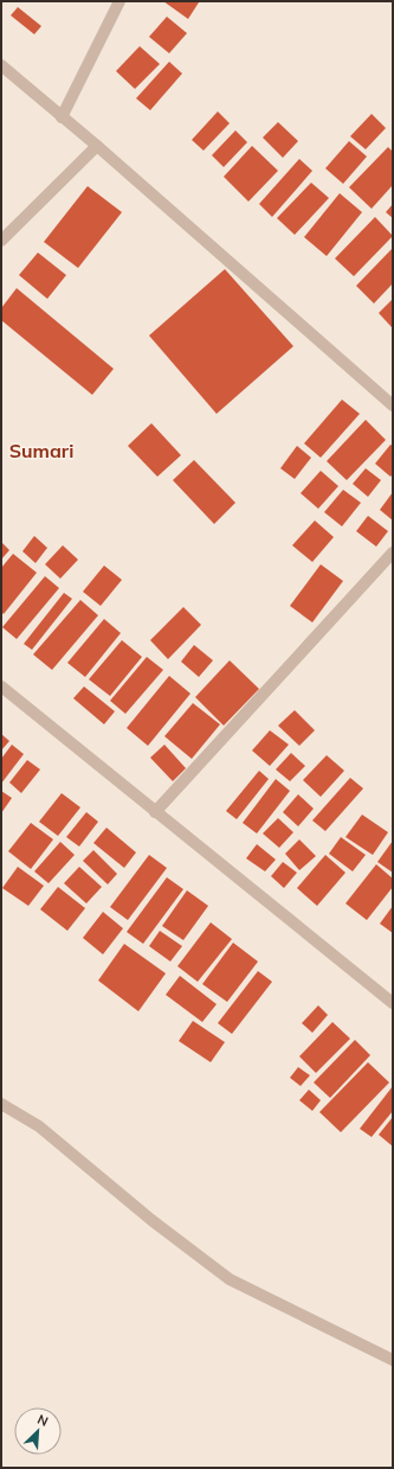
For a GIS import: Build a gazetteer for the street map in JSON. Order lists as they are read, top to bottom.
{
  "districts": ["Sumari"],
  "north": "top right"
}
